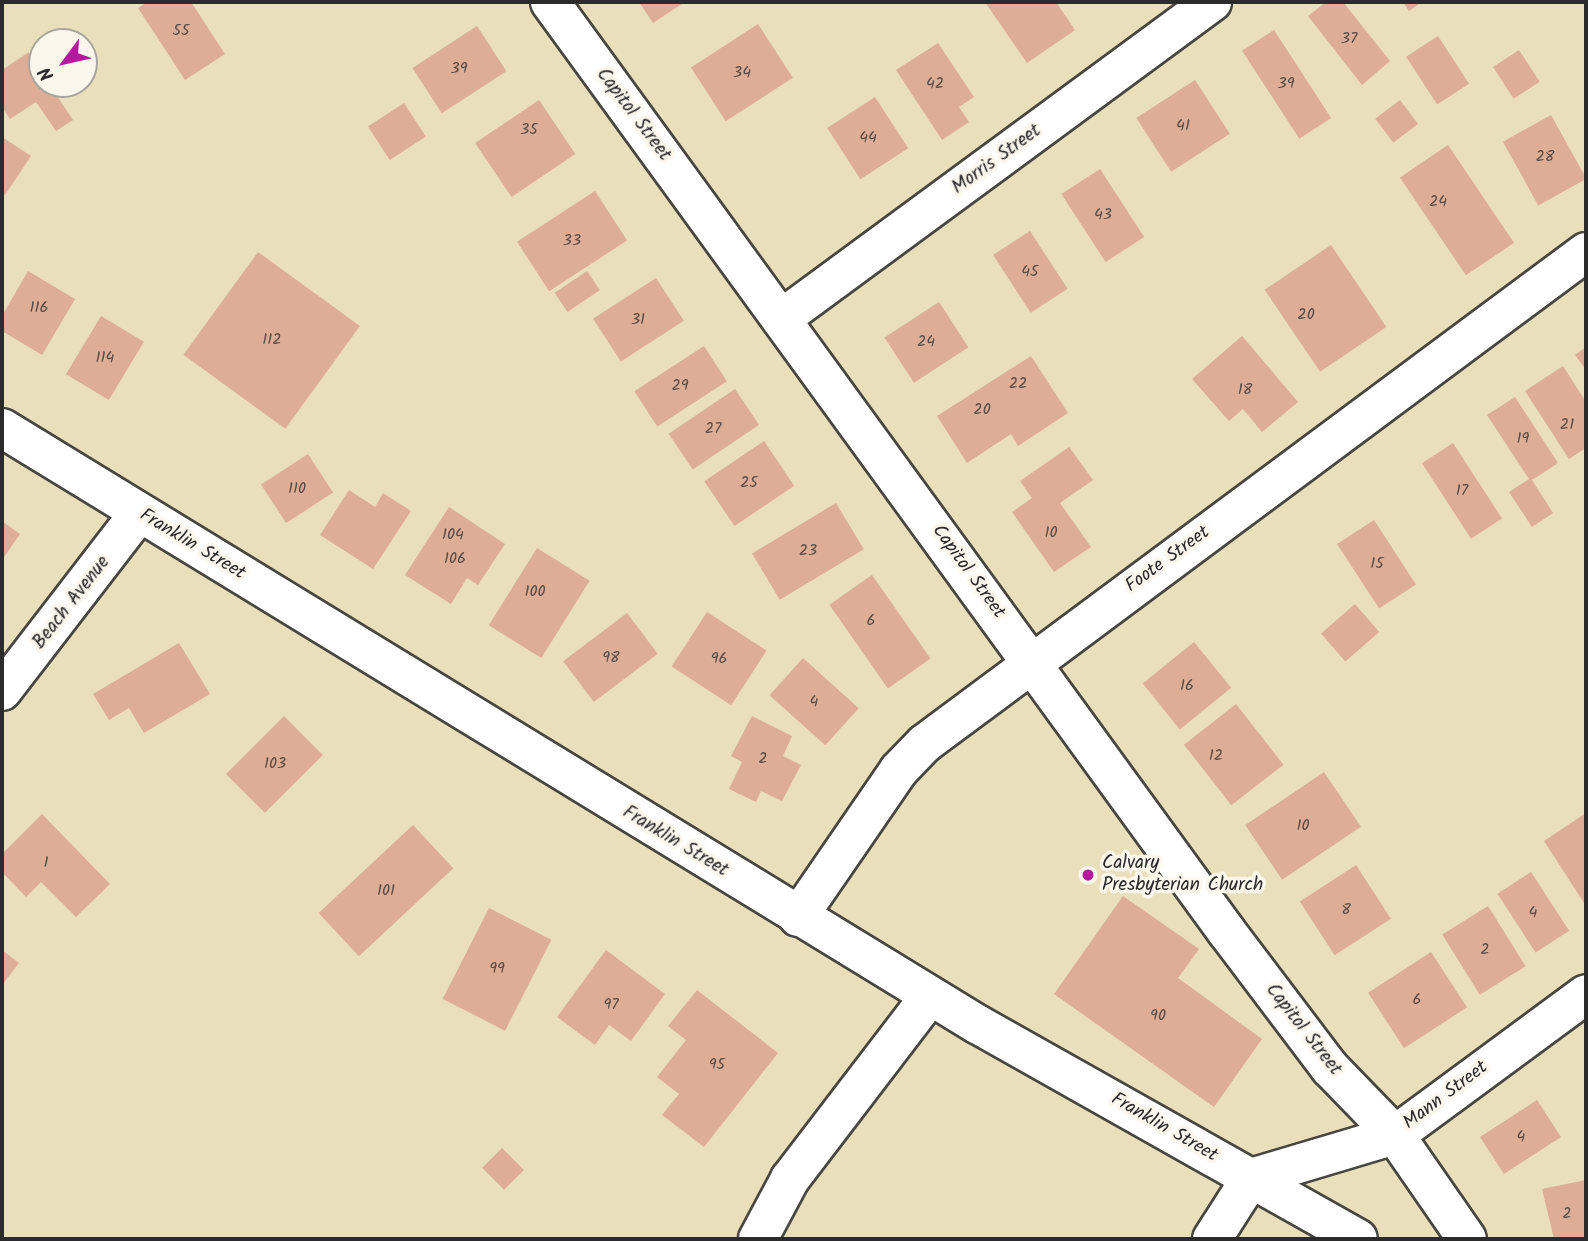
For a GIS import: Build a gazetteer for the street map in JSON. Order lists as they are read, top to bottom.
{
  "streets": {
    "street": [
      "Capitol Street",
      "Morris Street",
      "Franklin Street",
      "Foote Street",
      "Beach Avenue",
      "Mann Street"
    ]
  },
  "crossings": [
    ["Capitol Street", "Morris Street"],
    ["Capitol Street", "Foote Street"],
    ["Capitol Street", "Mann Street"],
    ["Franklin Street", "Foote Street"],
    ["Franklin Street", "Beach Avenue"],
    ["Franklin Street", "Mann Street"]
  ],
  "places": ["Calvary Presbyterian Church"],
  "house_numbers": [
    "55",
    "37",
    "39",
    "34",
    "42",
    "39",
    "41",
    "35",
    "44",
    "28",
    "24",
    "43",
    "33",
    "45",
    "116",
    "20",
    "31",
    "112",
    "24",
    "114",
    "22",
    "29",
    "18",
    "20",
    "21",
    "27",
    "19",
    "25",
    "110",
    "17",
    "10",
    "104",
    "23",
    "106",
    "15",
    "100",
    "6",
    "98",
    "96",
    "16",
    "4",
    "12",
    "2",
    "103",
    "10",
    "1",
    "101",
    "8",
    "4",
    "2",
    "99",
    "6",
    "97",
    "90",
    "95",
    "4",
    "2"
  ],
  "north": "bottom left"
}
